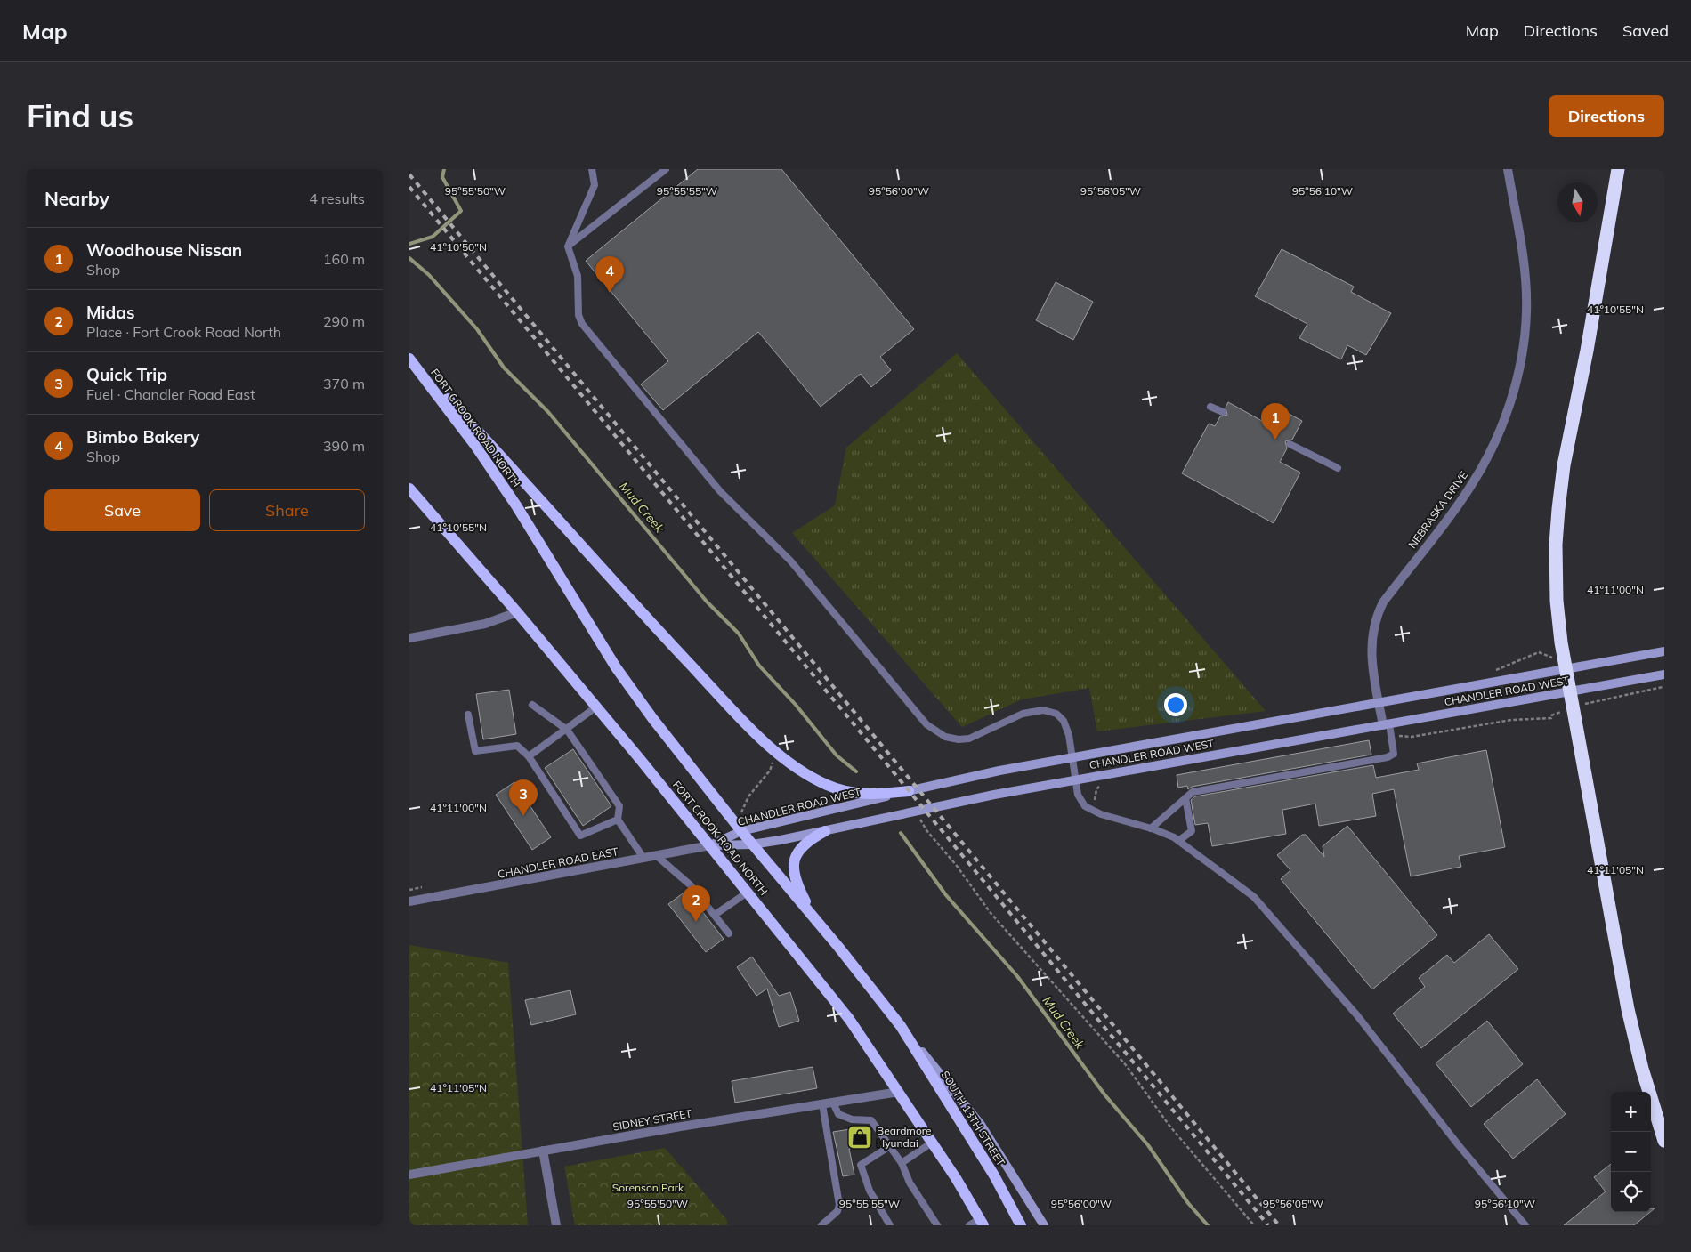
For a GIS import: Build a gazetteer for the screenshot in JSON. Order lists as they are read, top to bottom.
{
  "streets": {
    "main road": ["FORT CROOK ROAD NORTH", "CHANDLER ROAD WEST", "SOUTH 13TH STREET"],
    "street": ["NEBRASKA DRIVE", "CHANDLER ROAD EAST", "SIDNEY STREET"]
  },
  "crossings": [
    ["FORT CROOK ROAD NORTH", "CHANDLER ROAD WEST"],
    ["FORT CROOK ROAD NORTH", "CHANDLER ROAD EAST"],
    ["FORT CROOK ROAD NORTH", "SOUTH 13TH STREET"],
    ["FORT CROOK ROAD NORTH", "SIDNEY STREET"],
    ["NEBRASKA DRIVE", "CHANDLER ROAD WEST"],
    ["CHANDLER ROAD WEST", "CHANDLER ROAD EAST"]
  ],
  "water": ["Mud Creek"],
  "parks": ["Sorenson Park"],
  "places": {
    "shop": ["Beardmore Hyundai"]
  },
  "north": "bottom",
  "page": {
    "header": "Map",
    "nav": ["Map", "Directions", "Saved"],
    "buttons": [
      "Directions",
      ["Save", "Share"]
    ],
    "title": "Find us",
    "heading": ["Nearby", "4 results"],
    "list": [
      {
        "mark": "1",
        "name": "Woodhouse Nissan",
        "note": "Shop",
        "value": "160 m"
      },
      {
        "mark": "2",
        "name": "Midas",
        "note": "Place · Fort Crook Road North",
        "value": "290 m"
      },
      {
        "mark": "3",
        "name": "Quick Trip",
        "note": "Fuel · Chandler Road East",
        "value": "370 m"
      },
      {
        "mark": "4",
        "name": "Bimbo Bakery",
        "note": "Shop",
        "value": "390 m"
      }
    ],
    "pins": [
      "4",
      "1",
      "3",
      "2"
    ],
    "map_buttons": ["+", "−"]
  },
  "coordinates": [
    "95°55'50\"W",
    "95°55'55\"W",
    "95°56'00\"W",
    "95°56'05\"W",
    "95°56'10\"W",
    "41°10'50\"N",
    "41°10'55\"N",
    "41°11'00\"N",
    "41°11'05\"N"
  ]
}
